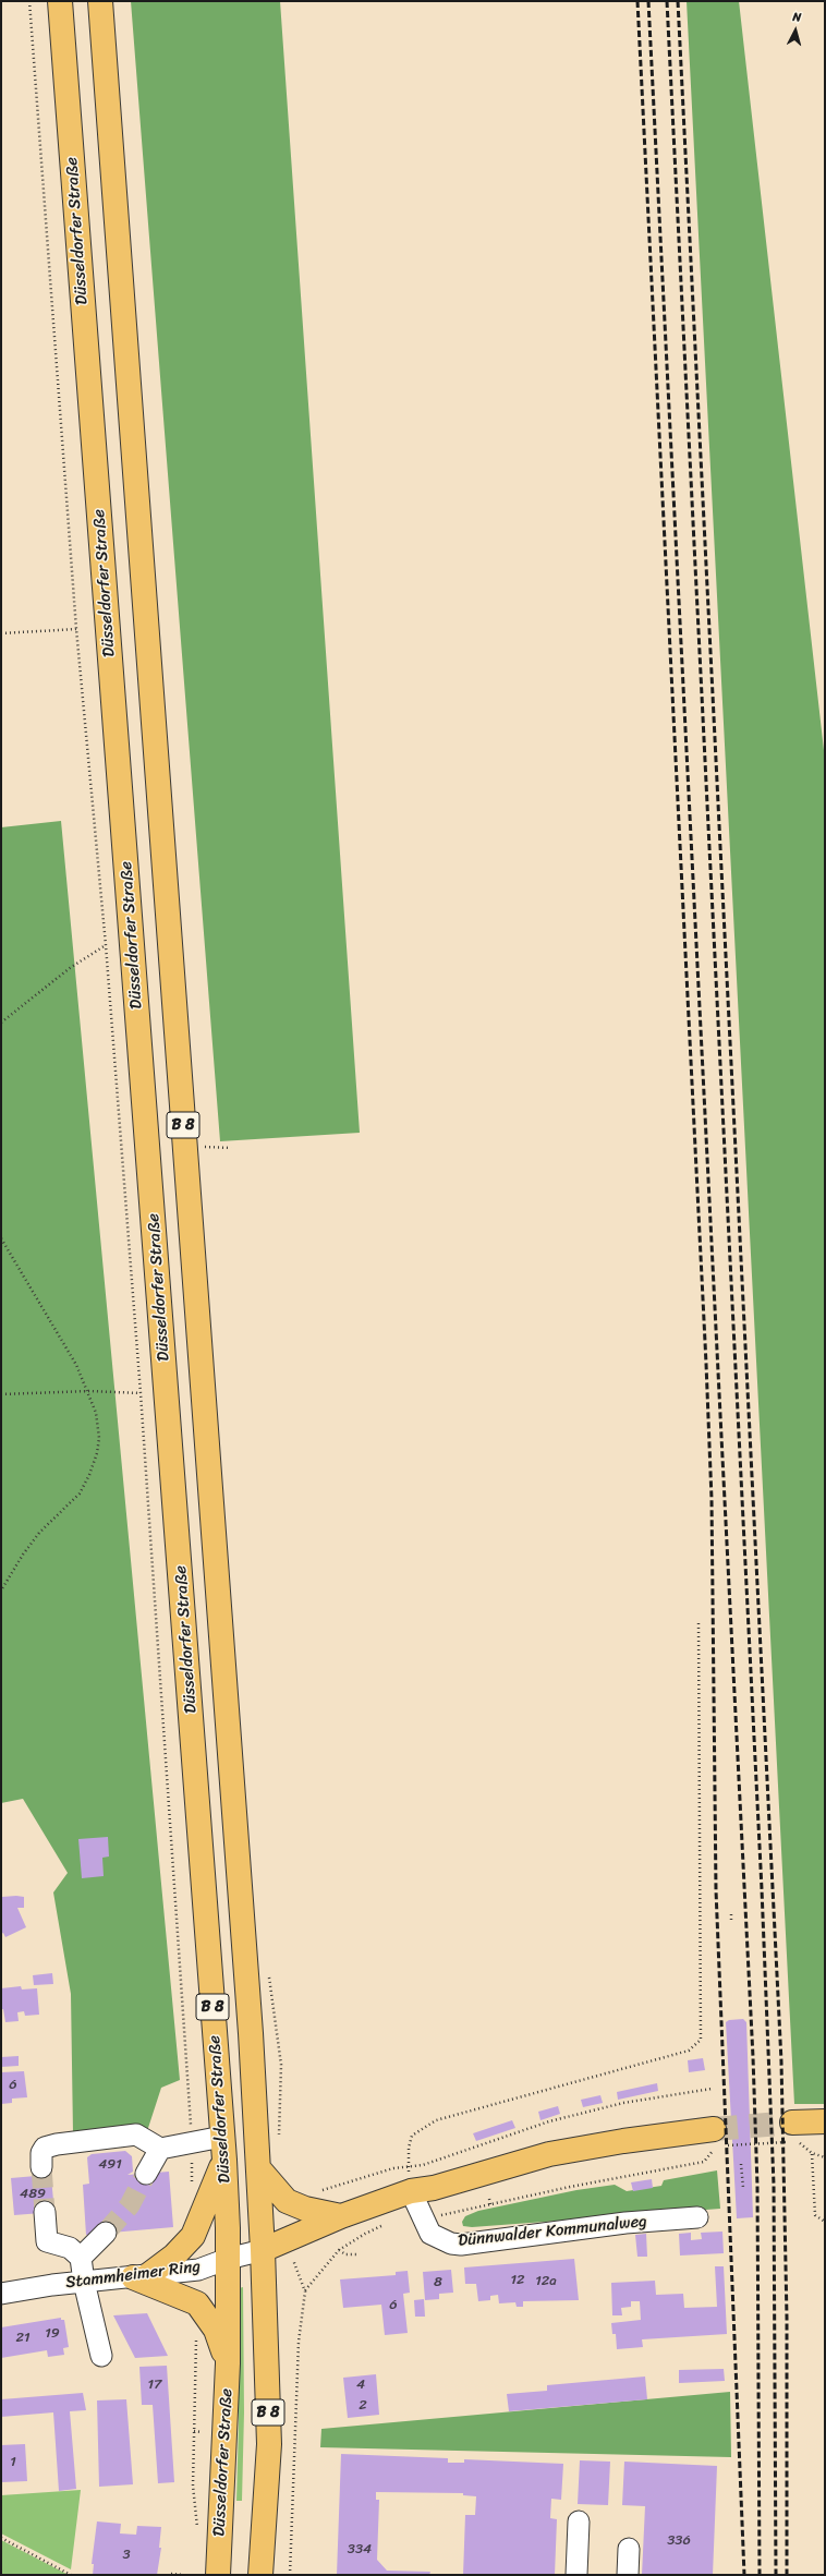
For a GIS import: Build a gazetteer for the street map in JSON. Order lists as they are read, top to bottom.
{
  "streets": {
    "main road": ["Düsseldorfer Straße", "B 8"],
    "street": ["Dünnwalder Kommunalweg", "Stammheimer Ring"]
  },
  "crossings": [
    ["Düsseldorfer Straße", "Stammheimer Ring"]
  ],
  "house_numbers": [
    "6",
    "491",
    "489",
    "12",
    "12a",
    "8",
    "6",
    "19",
    "21",
    "17",
    "4",
    "2",
    "1",
    "336",
    "334",
    "3"
  ],
  "north": "top"
}
